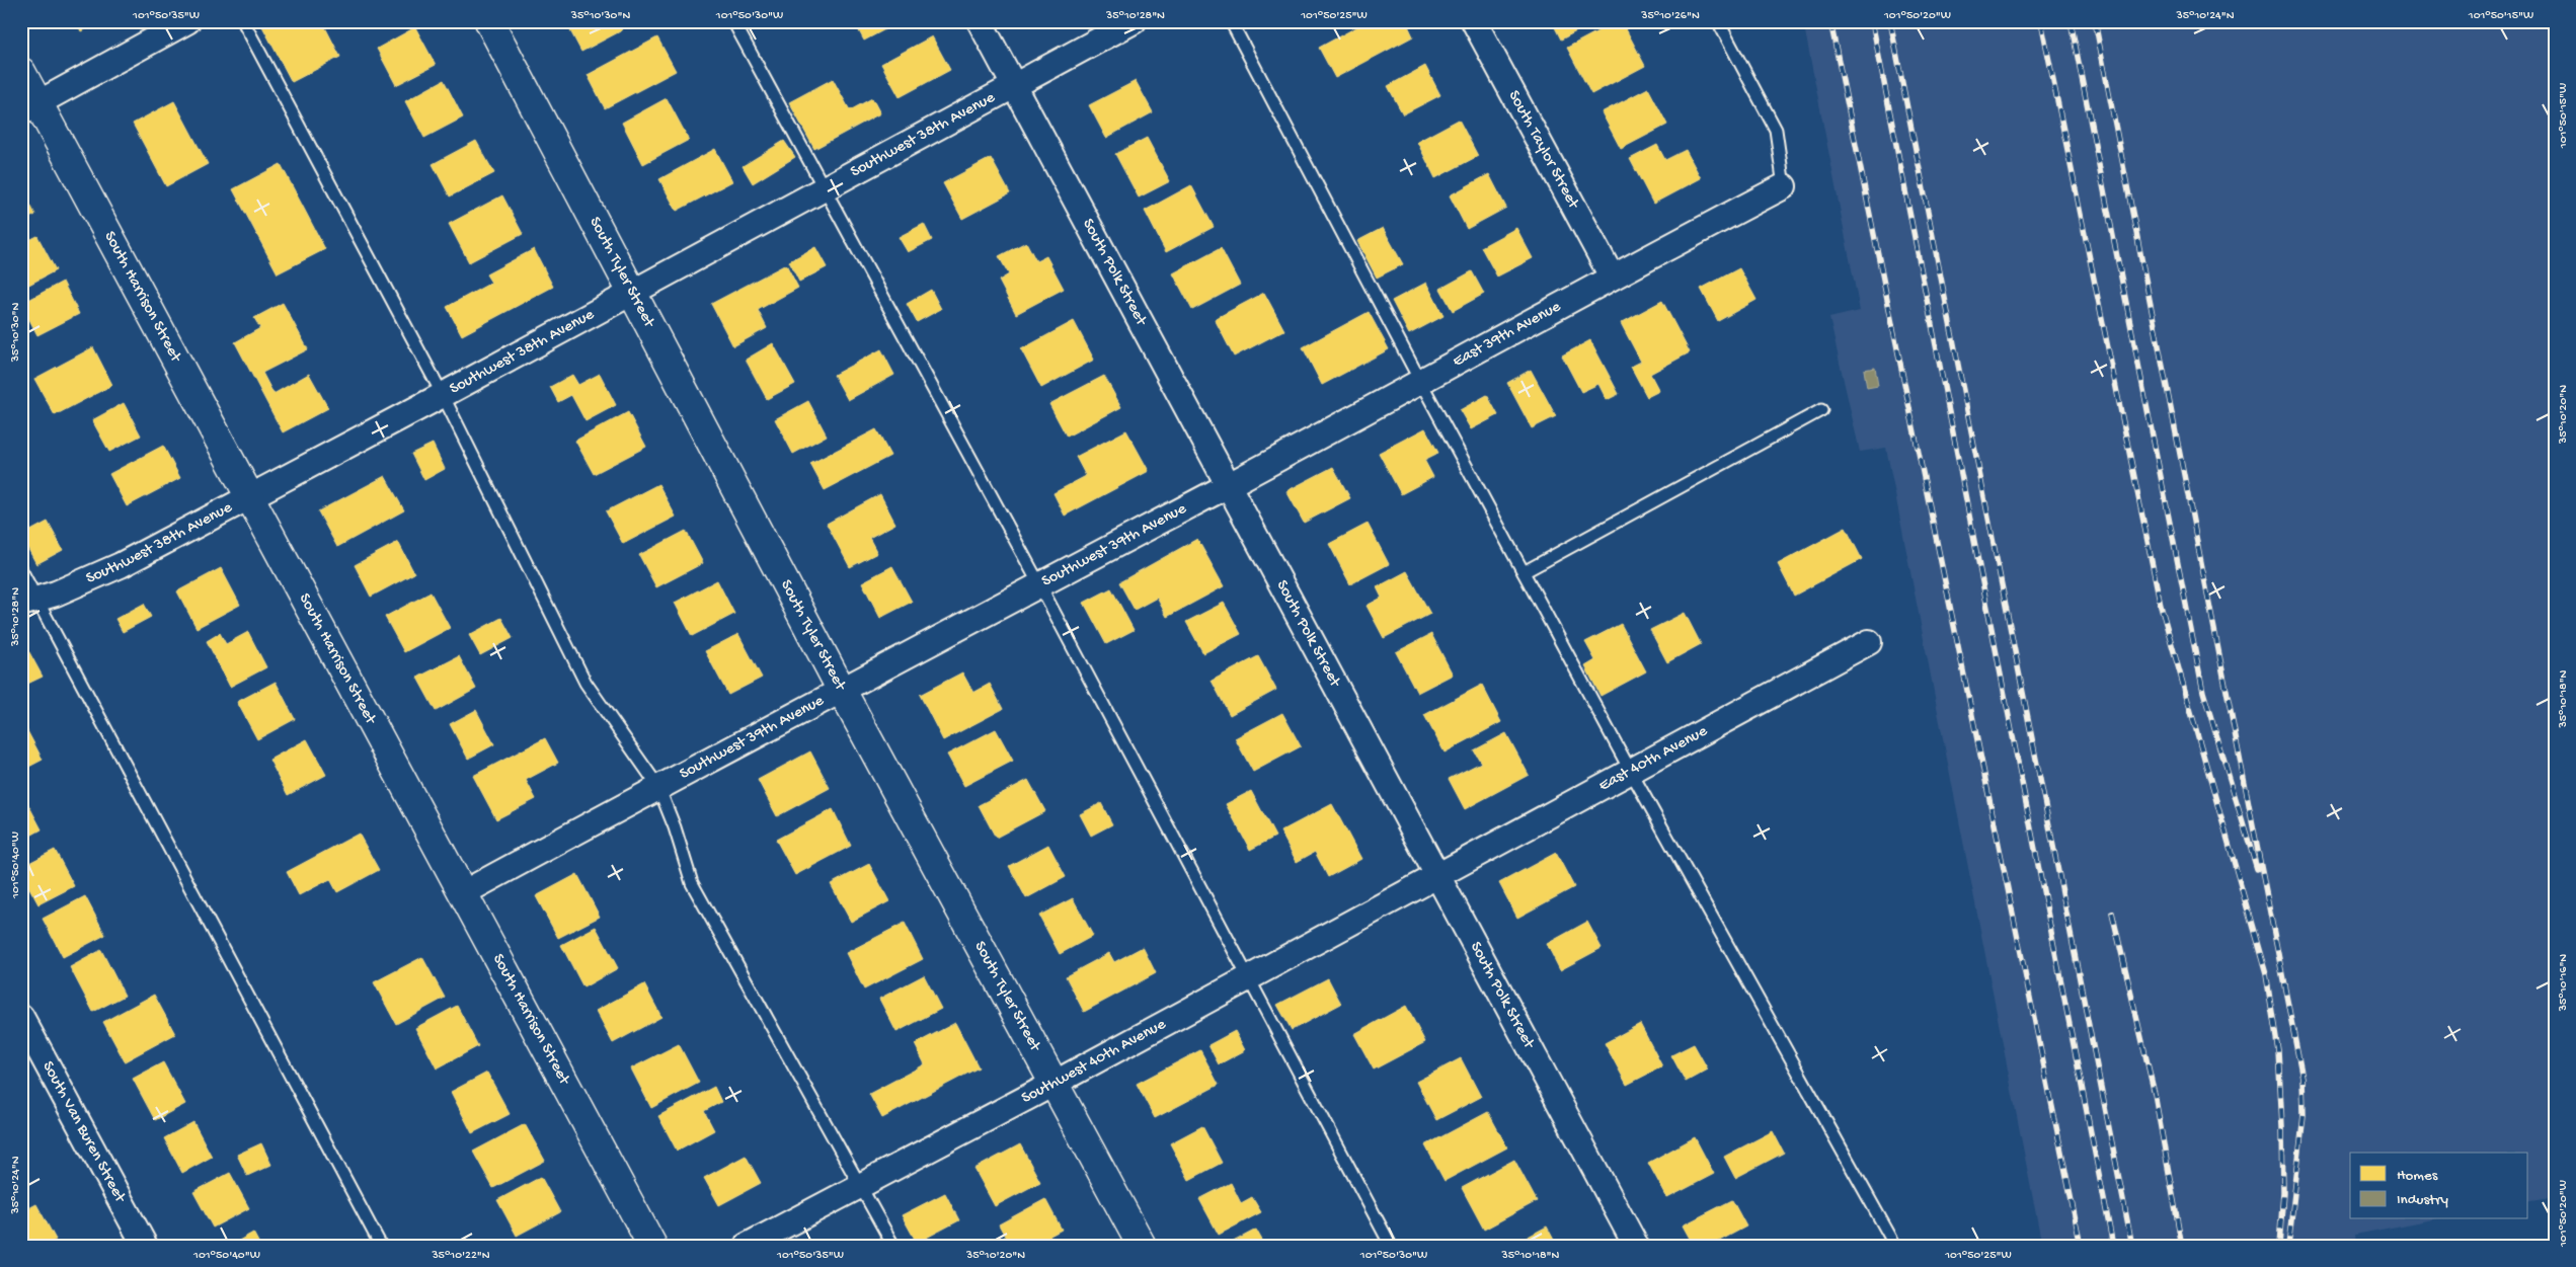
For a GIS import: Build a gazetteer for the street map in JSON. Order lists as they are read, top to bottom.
{
  "streets": {
    "main road": ["South Tyler Street", "South Harrison Street"],
    "street": [
      "Southwest 38th Avenue",
      "South Taylor Street",
      "South Polk Street",
      "East 39th Avenue",
      "Southwest 39th Avenue",
      "East 40th Avenue",
      "Southwest 40th Avenue",
      "South Van Buren Street"
    ]
  },
  "crossings": [
    ["Southwest 38th Avenue", "South Tyler Street"],
    ["Southwest 38th Avenue", "South Polk Street"],
    ["Southwest 38th Avenue", "South Harrison Street"],
    ["South Taylor Street", "East 39th Avenue"],
    ["South Tyler Street", "Southwest 39th Avenue"],
    ["South Tyler Street", "Southwest 40th Avenue"],
    ["South Polk Street", "East 39th Avenue"],
    ["South Polk Street", "Southwest 39th Avenue"],
    ["South Polk Street", "East 40th Avenue"],
    ["South Polk Street", "Southwest 40th Avenue"],
    ["South Harrison Street", "Southwest 39th Avenue"],
    ["East 39th Avenue", "Southwest 39th Avenue"],
    ["East 40th Avenue", "Southwest 40th Avenue"]
  ],
  "legend": ["Homes", "Industry"],
  "coordinates": [
    "101°50'35\"W",
    "35°10'30\"N",
    "101°50'30\"W",
    "35°10'28\"N",
    "101°50'25\"W",
    "35°10'26\"N",
    "101°50'20\"W",
    "35°10'24\"N",
    "101°50'15\"W",
    "35°10'20\"N",
    "35°10'18\"N",
    "101°50'40\"W",
    "35°10'16\"N",
    "35°10'22\"N"
  ]
}
